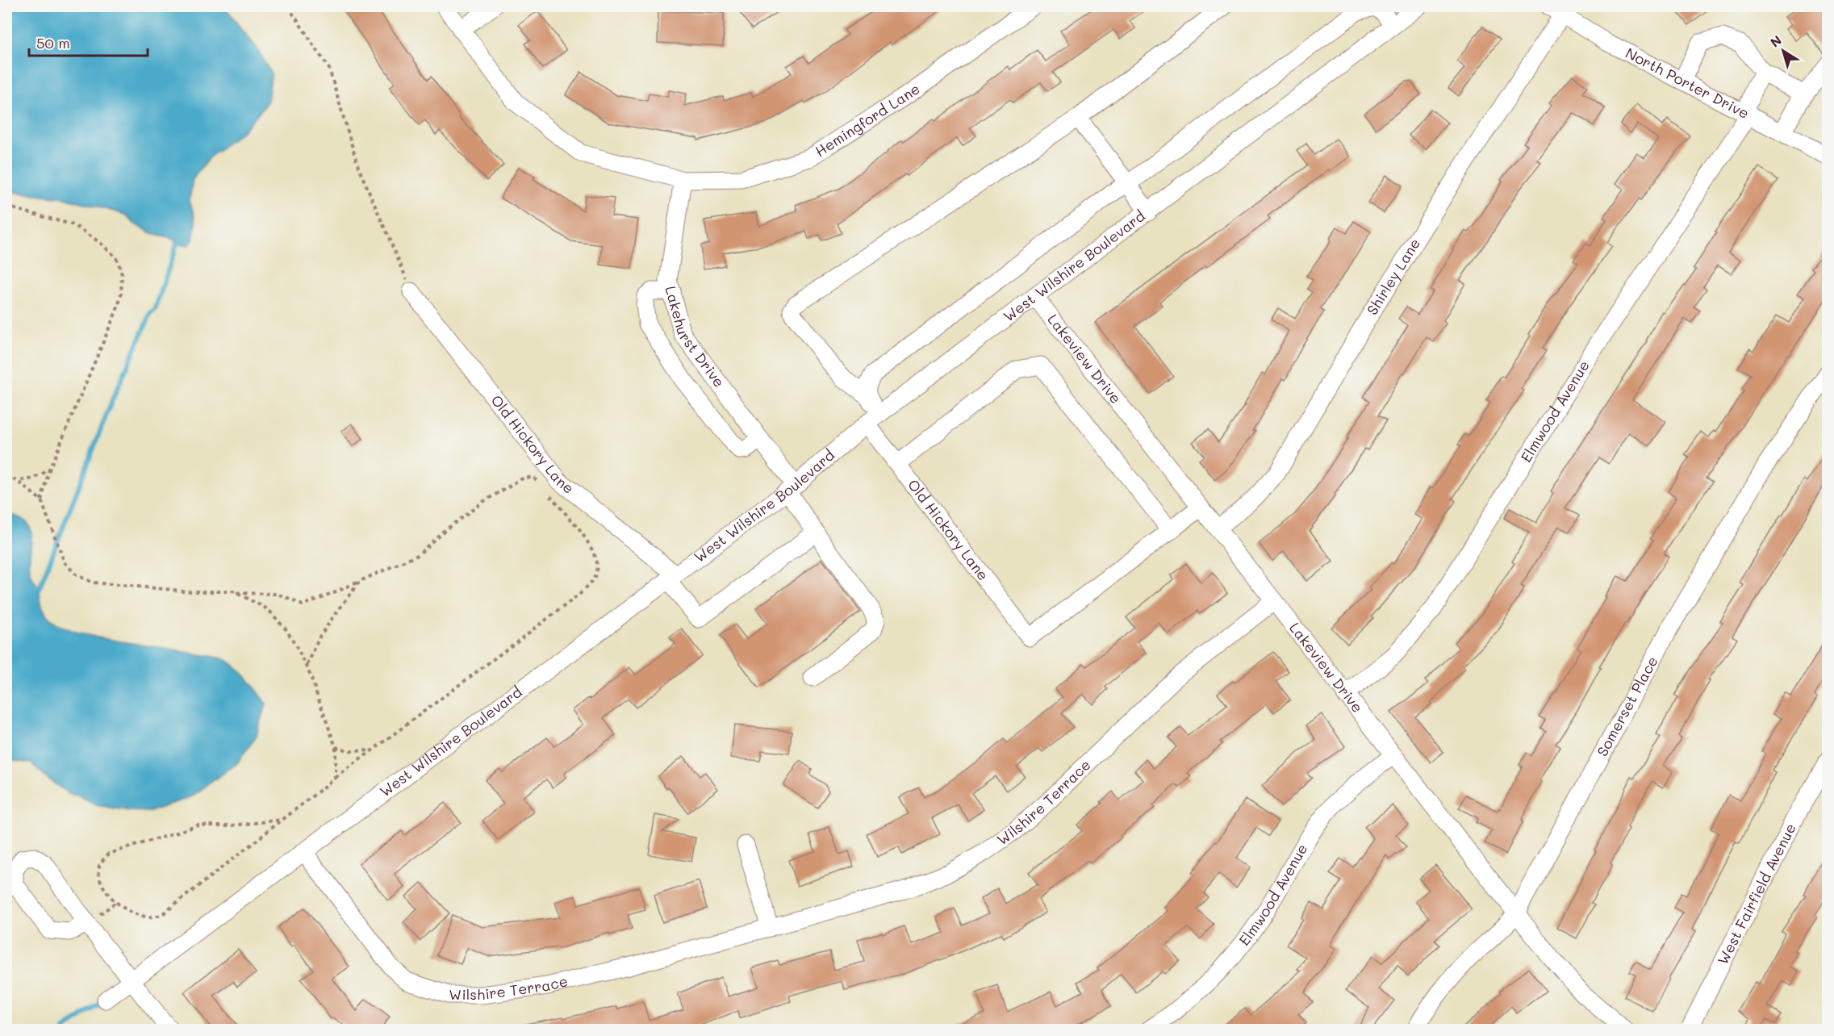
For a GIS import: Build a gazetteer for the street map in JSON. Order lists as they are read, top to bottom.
{
  "streets": {
    "street": [
      "North Porter Drive",
      "Hemingford Lane",
      "West Wilshire Boulevard",
      "Shirley Lane",
      "Lakehurst Drive",
      "Lakeview Drive",
      "Elmwood Avenue",
      "Old Hickory Lane",
      "Somerset Place",
      "Wilshire Terrace",
      "West Fairfield Avenue"
    ]
  },
  "crossings": [
    ["North Porter Drive", "Shirley Lane"],
    ["North Porter Drive", "Elmwood Avenue"],
    ["Hemingford Lane", "Lakehurst Drive"],
    ["West Wilshire Boulevard", "Lakehurst Drive"],
    ["West Wilshire Boulevard", "Lakeview Drive"],
    ["West Wilshire Boulevard", "Old Hickory Lane"],
    ["West Wilshire Boulevard", "Wilshire Terrace"],
    ["Shirley Lane", "Lakeview Drive"],
    ["Lakehurst Drive", "Old Hickory Lane"],
    ["Lakeview Drive", "Elmwood Avenue"],
    ["Lakeview Drive", "Somerset Place"],
    ["Lakeview Drive", "Wilshire Terrace"]
  ],
  "scale_bar": "50 m",
  "north": "top left"
}
